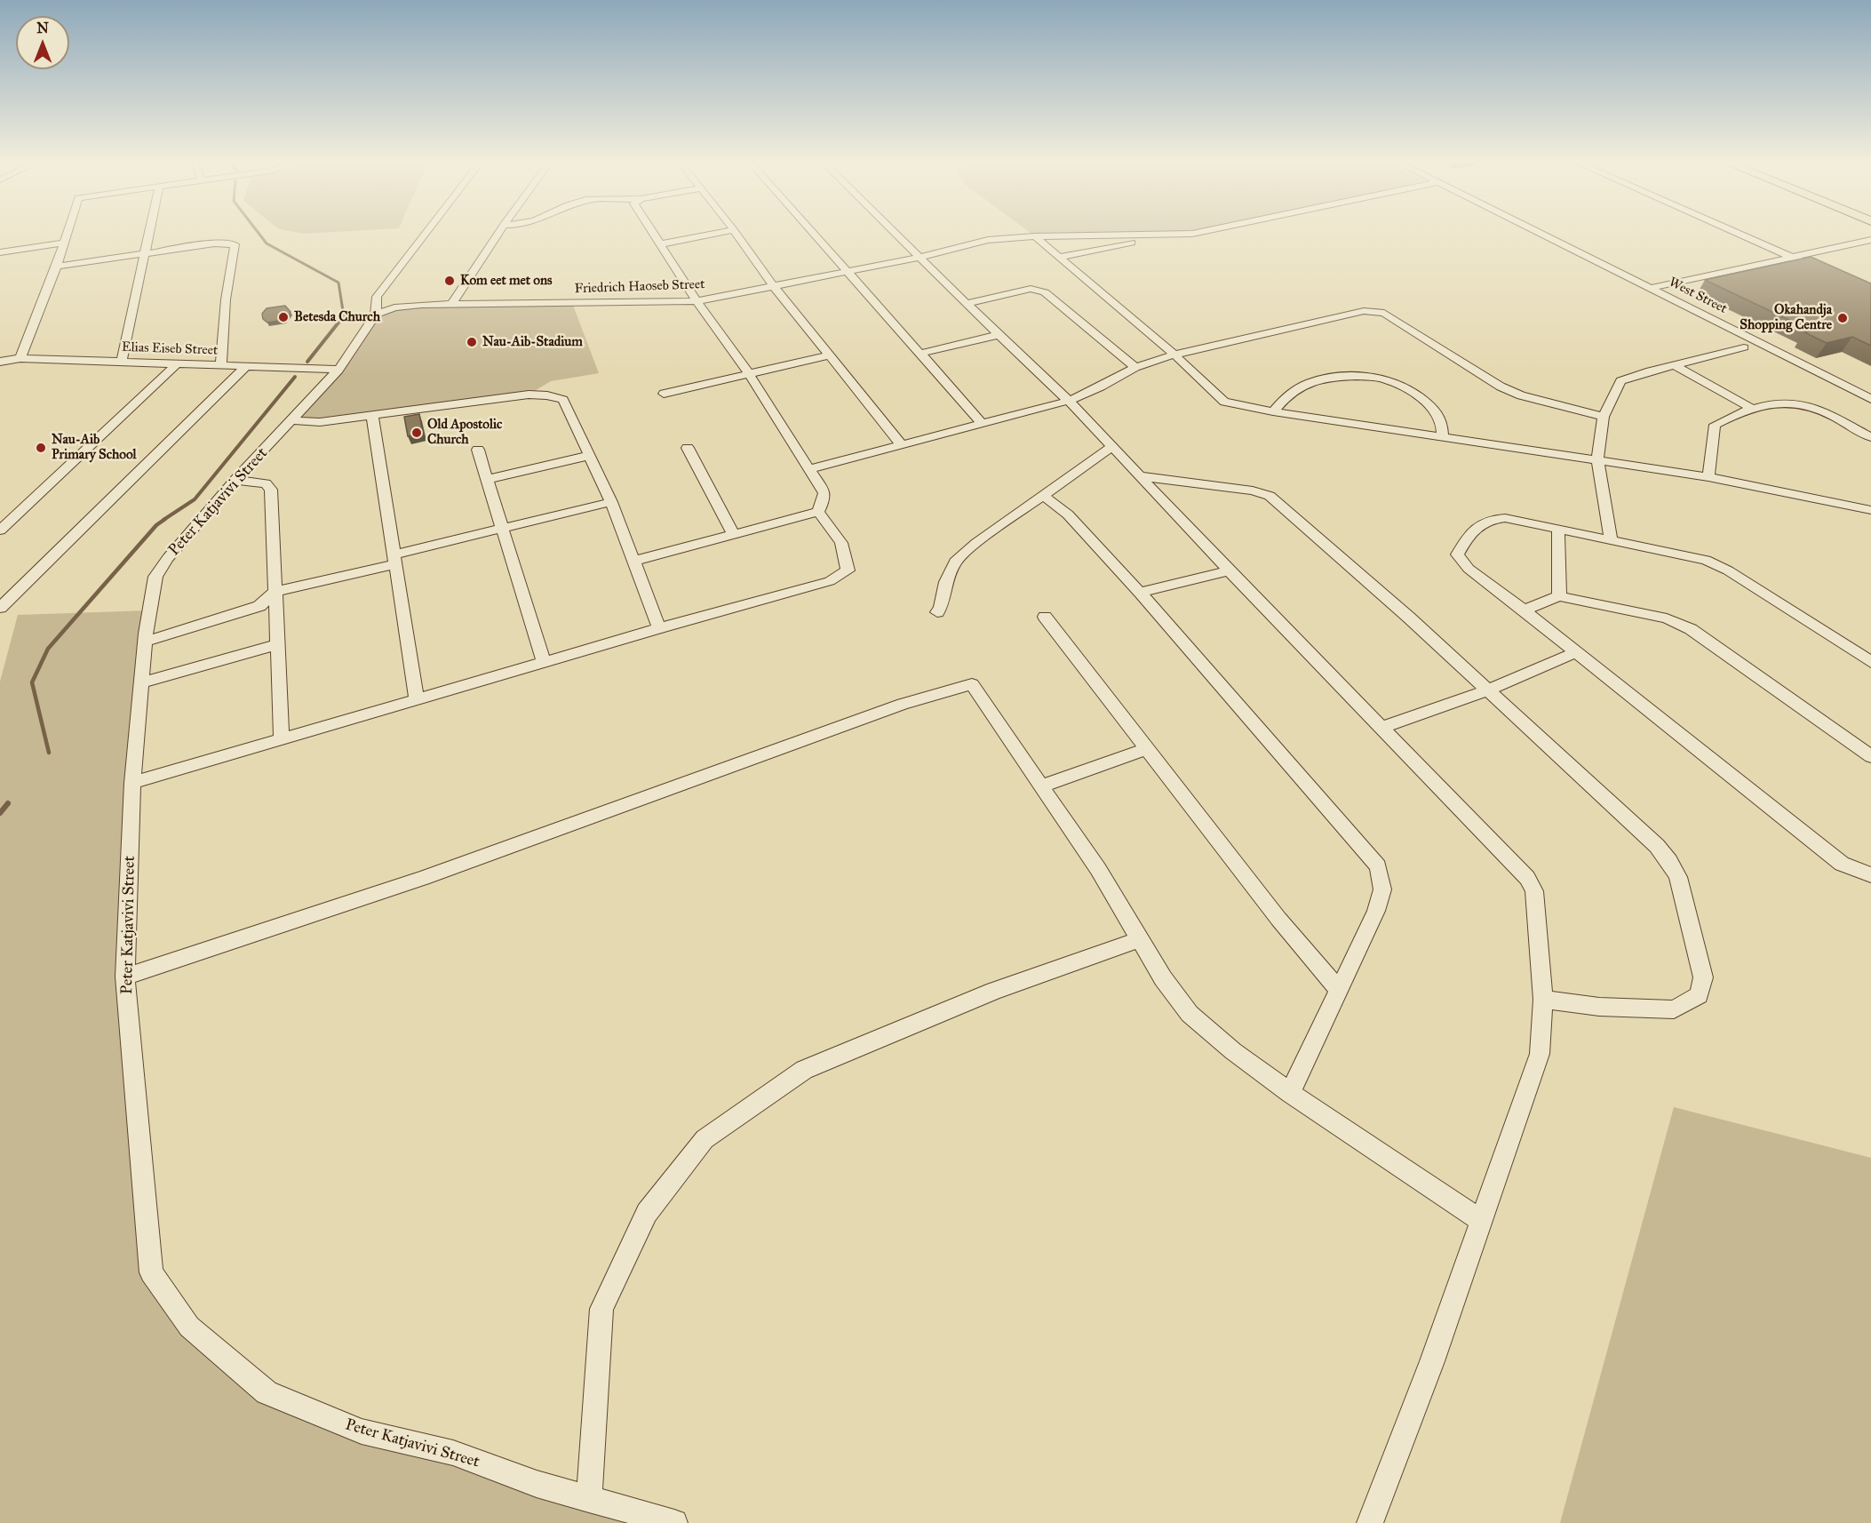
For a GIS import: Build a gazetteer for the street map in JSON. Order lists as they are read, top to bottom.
{
  "streets": {
    "street": [
      "Friedrich Haoseb Street",
      "West Street",
      "Elias Eiseb Street",
      "Peter Katjavivi Street"
    ]
  },
  "crossings": [
    ["Friedrich Haoseb Street", "Peter Katjavivi Street"],
    ["Elias Eiseb Street", "Peter Katjavivi Street"]
  ],
  "places": [
    "Kom eet met ons",
    "Betesda Church",
    "Okahandja Shopping Centre",
    "Nau-Aib-Stadium",
    "Old Apostolic Church",
    "Nau-Aib Primary School"
  ],
  "north": "top"
}
